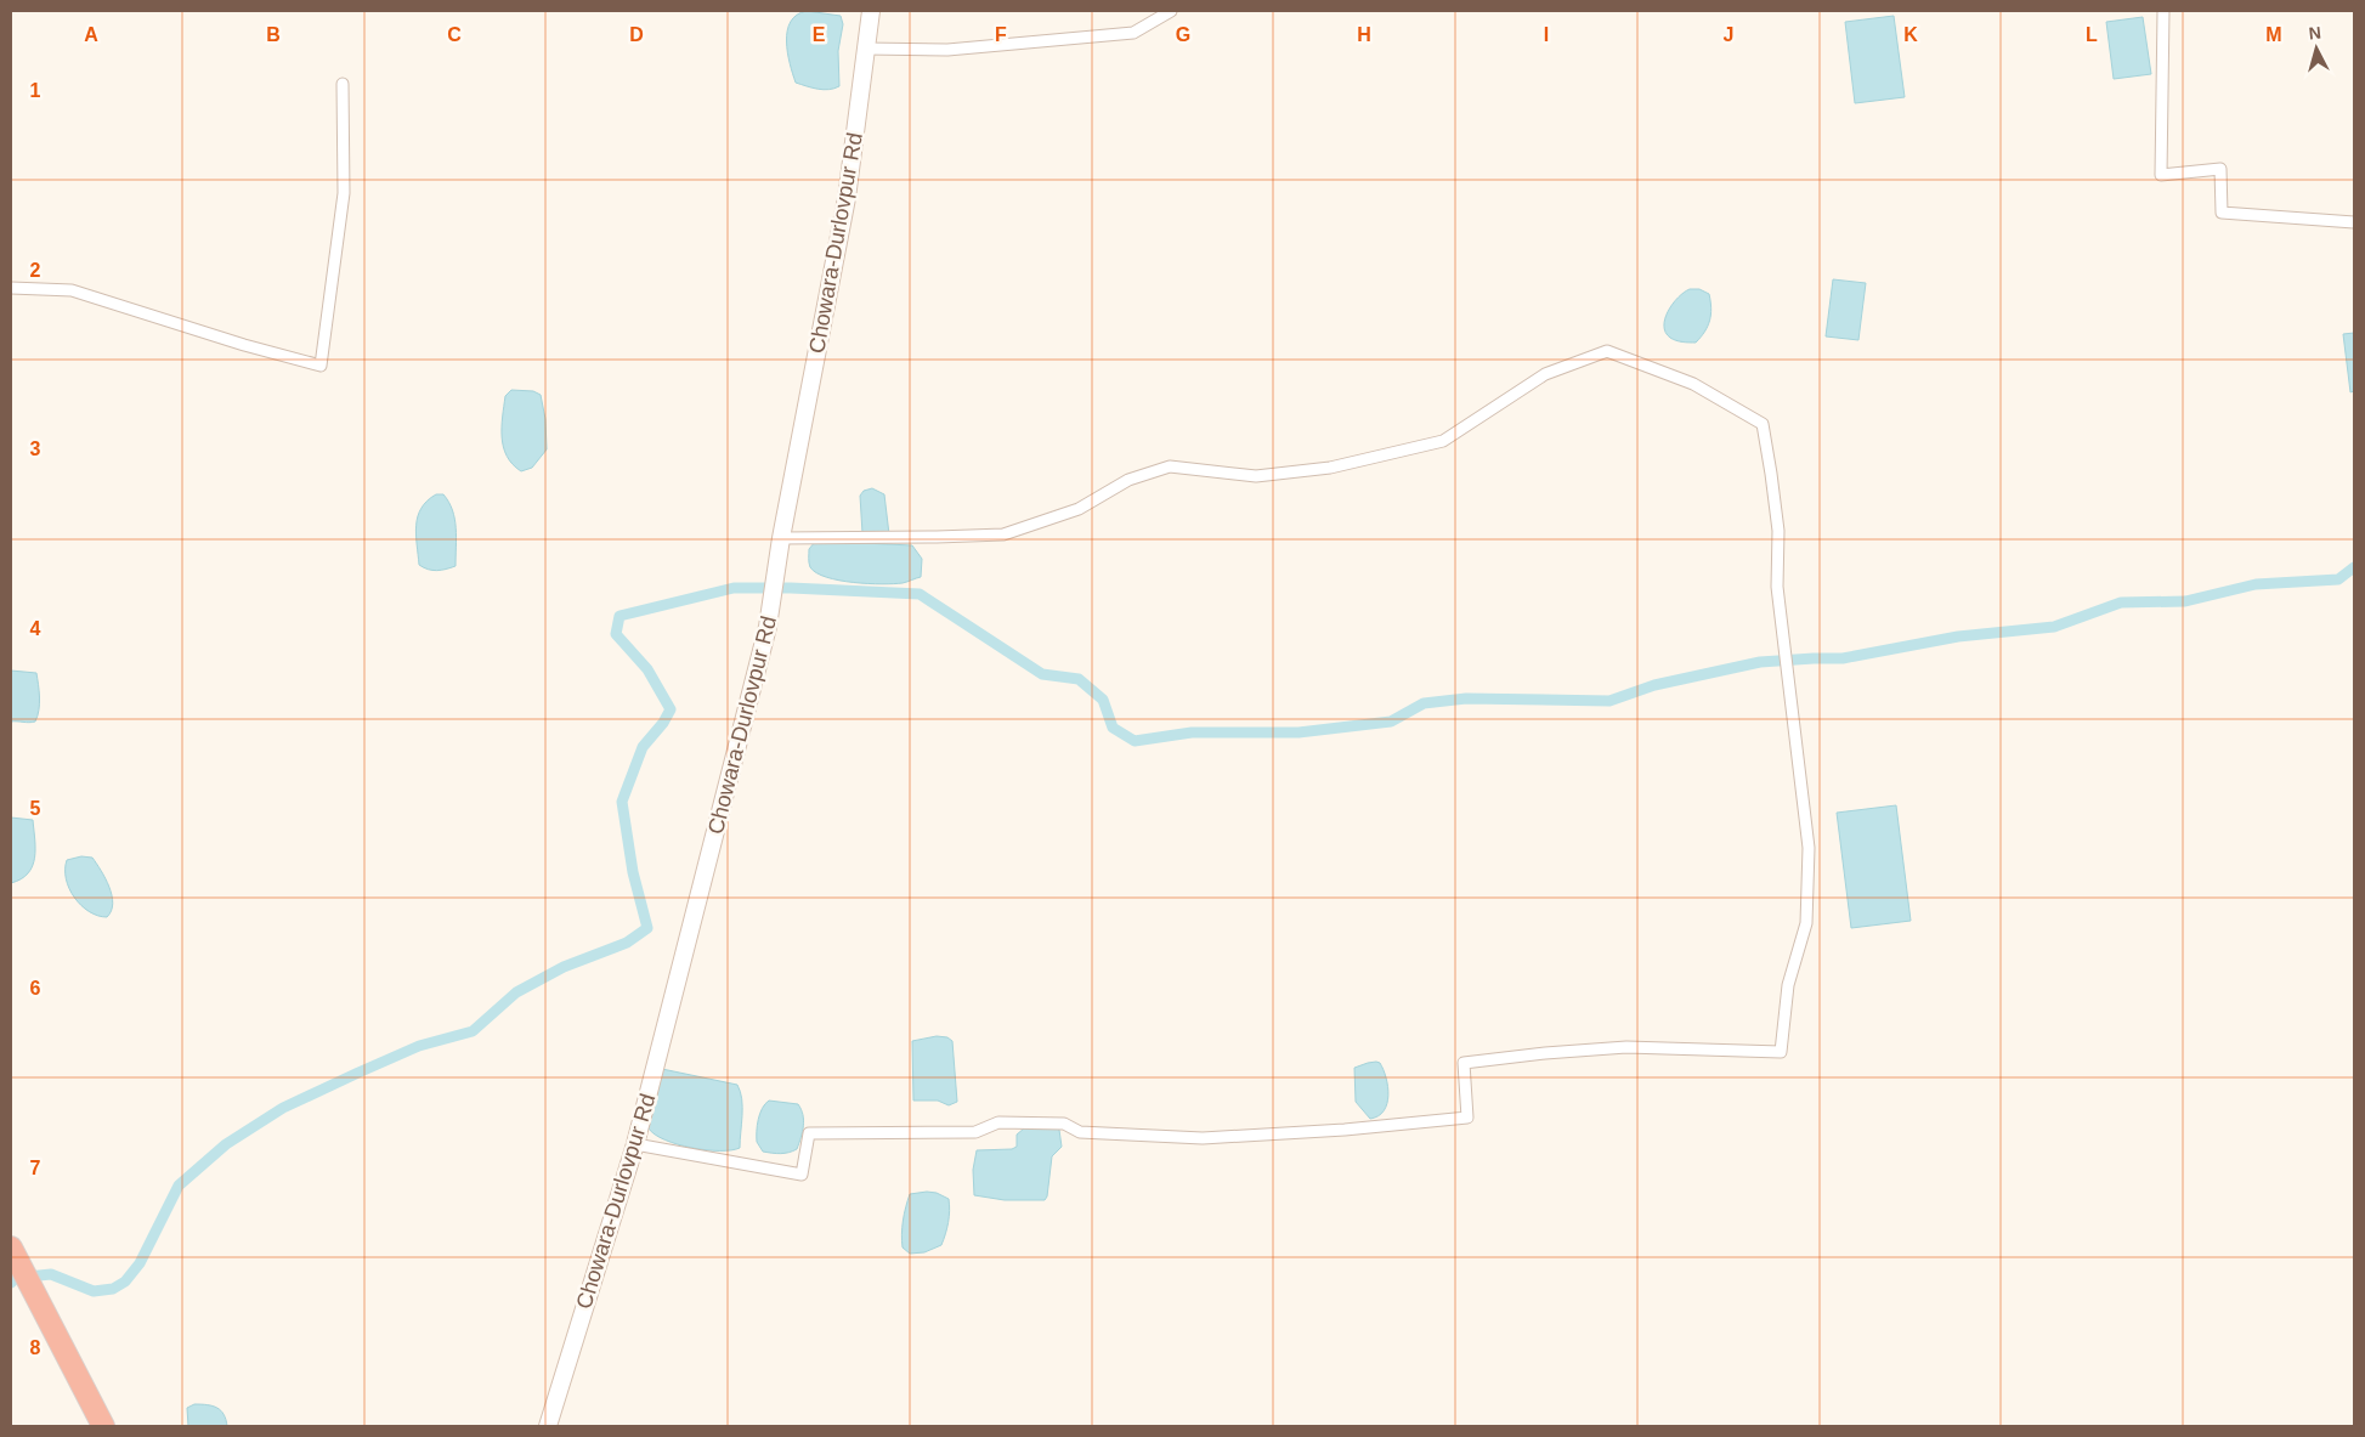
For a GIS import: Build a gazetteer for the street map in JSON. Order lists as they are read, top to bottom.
{
  "streets": {
    "street": ["Chowara-Durlovpur Rd"]
  },
  "north": "top",
  "grid": {
    "columns": [
      "A",
      "B",
      "C",
      "D",
      "E",
      "F",
      "G",
      "H",
      "I",
      "J",
      "K",
      "L",
      "M"
    ],
    "rows": [
      "1",
      "2",
      "3",
      "4",
      "5",
      "6",
      "7",
      "8"
    ]
  }
}
